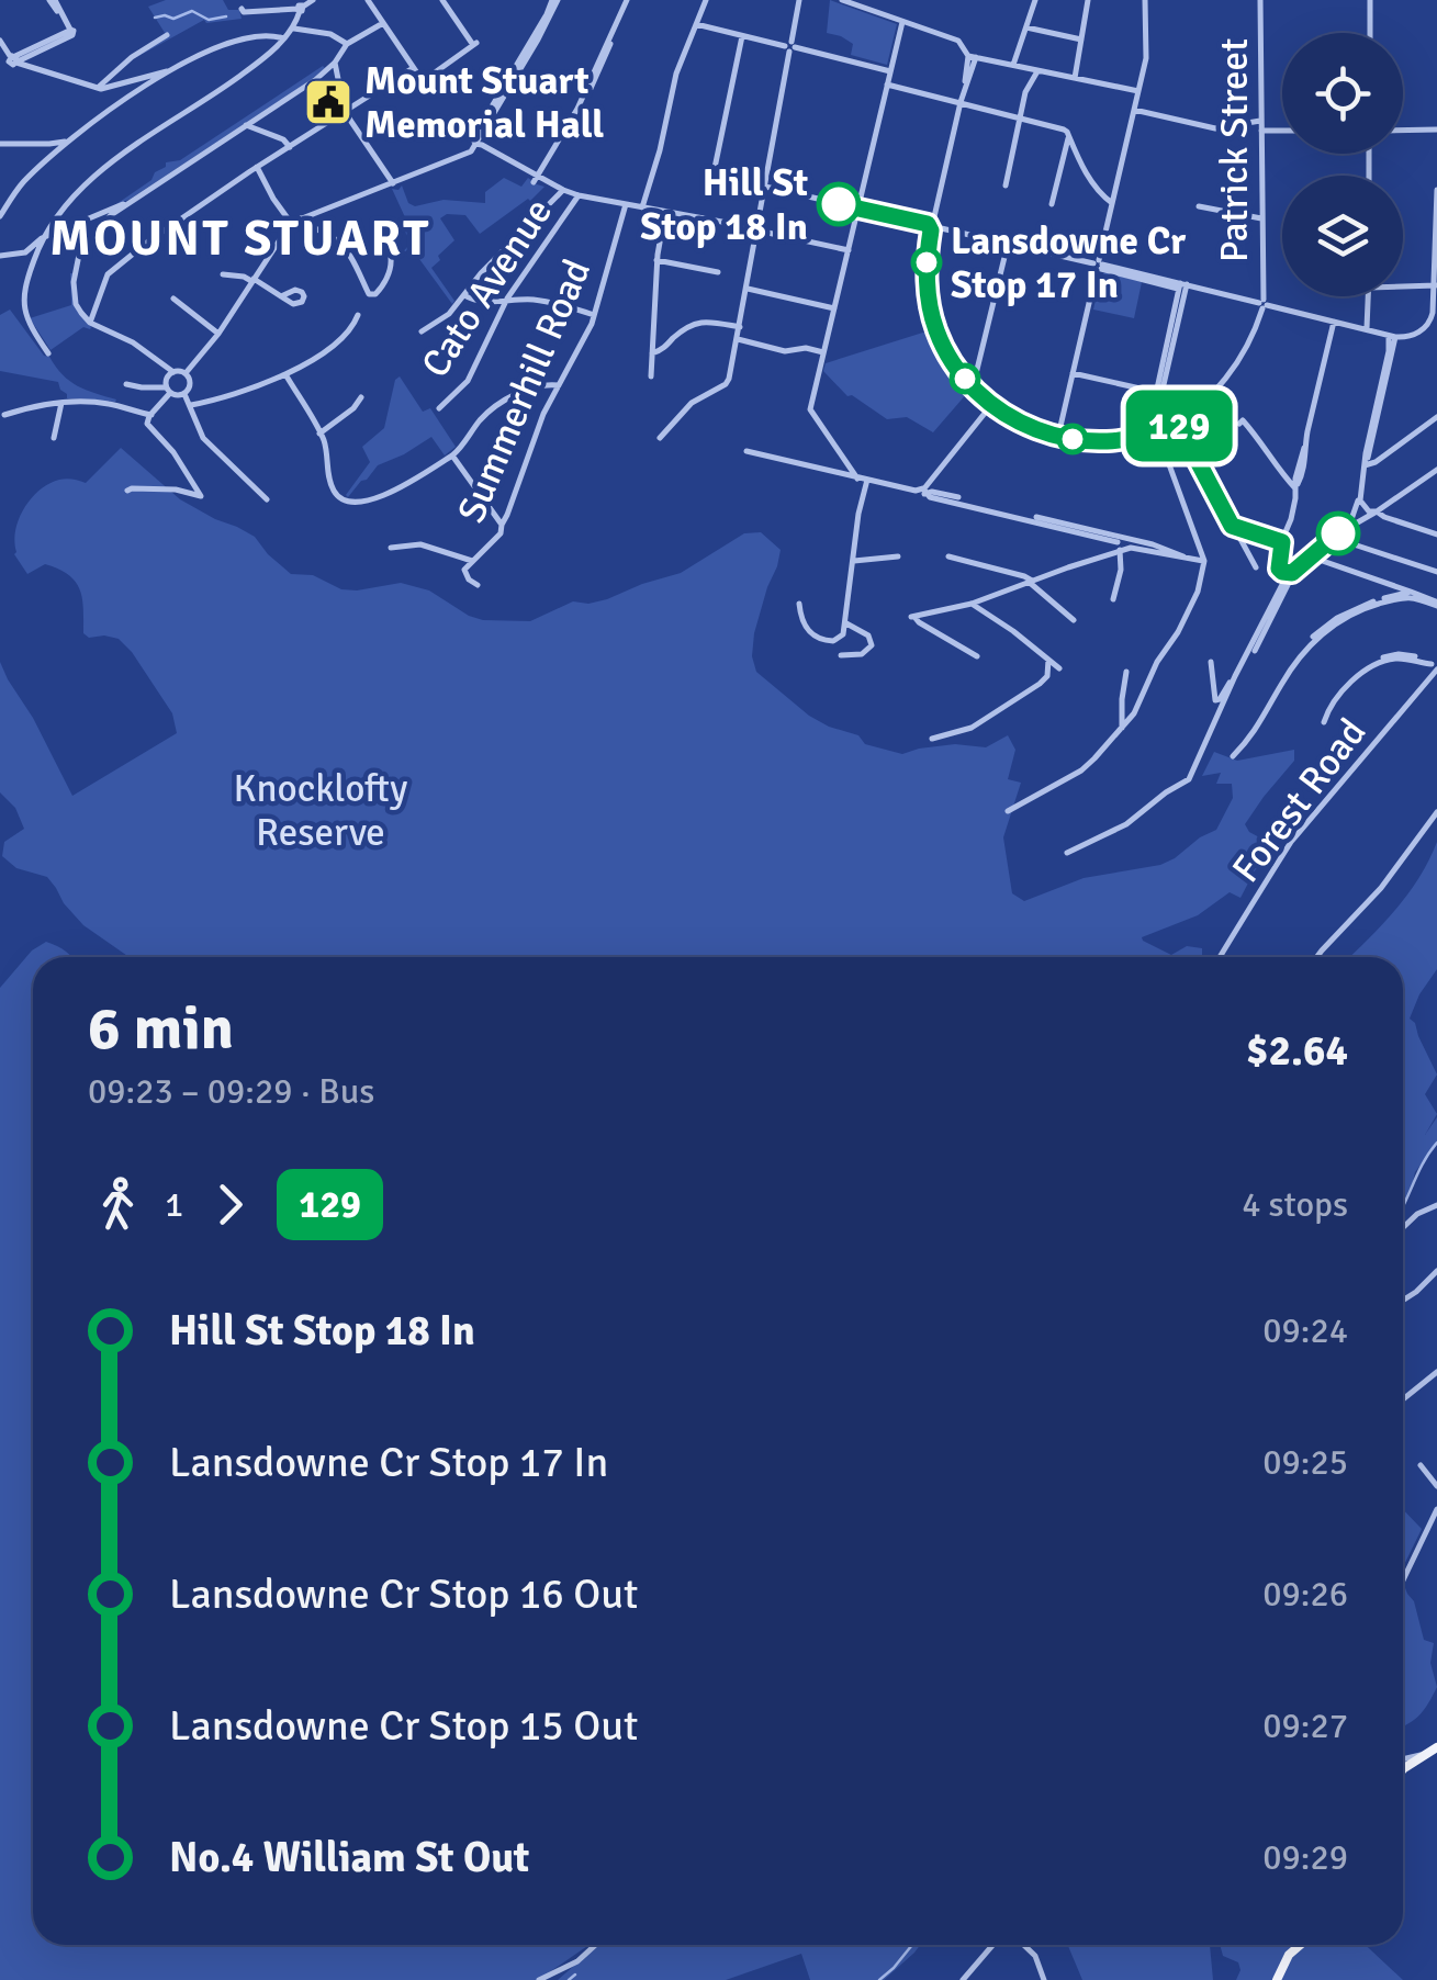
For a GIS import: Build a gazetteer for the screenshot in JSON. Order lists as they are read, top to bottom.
{
  "streets": {
    "street": [
      "Patrick Street",
      "Cato Avenue",
      "Summerhill Road",
      "Forest Road"
    ]
  },
  "districts": ["MOUNT STUART"],
  "parks": ["Knocklofty Reserve"],
  "places": {
    "public building": ["Mount Stuart Memorial Hall"],
    "other": ["Hill St Stop 18 In", "Lansdowne Cr Stop 17 In"]
  },
  "lines": ["bus line 129"],
  "page": {
    "on_map": "129",
    "heading": ["6 min", "09:23 – 09:29 · Bus", "$2.64"],
    "legs": ["1", "129", "4 stops"],
    "list": [
      {
        "name": "Hill St Stop 18 In",
        "value": "09:24"
      },
      {
        "name": "Lansdowne Cr Stop 17 In",
        "value": "09:25"
      },
      {
        "name": "Lansdowne Cr Stop 16 Out",
        "value": "09:26"
      },
      {
        "name": "Lansdowne Cr Stop 15 Out",
        "value": "09:27"
      },
      {
        "name": "No.4 William St Out",
        "value": "09:29"
      }
    ]
  }
}
